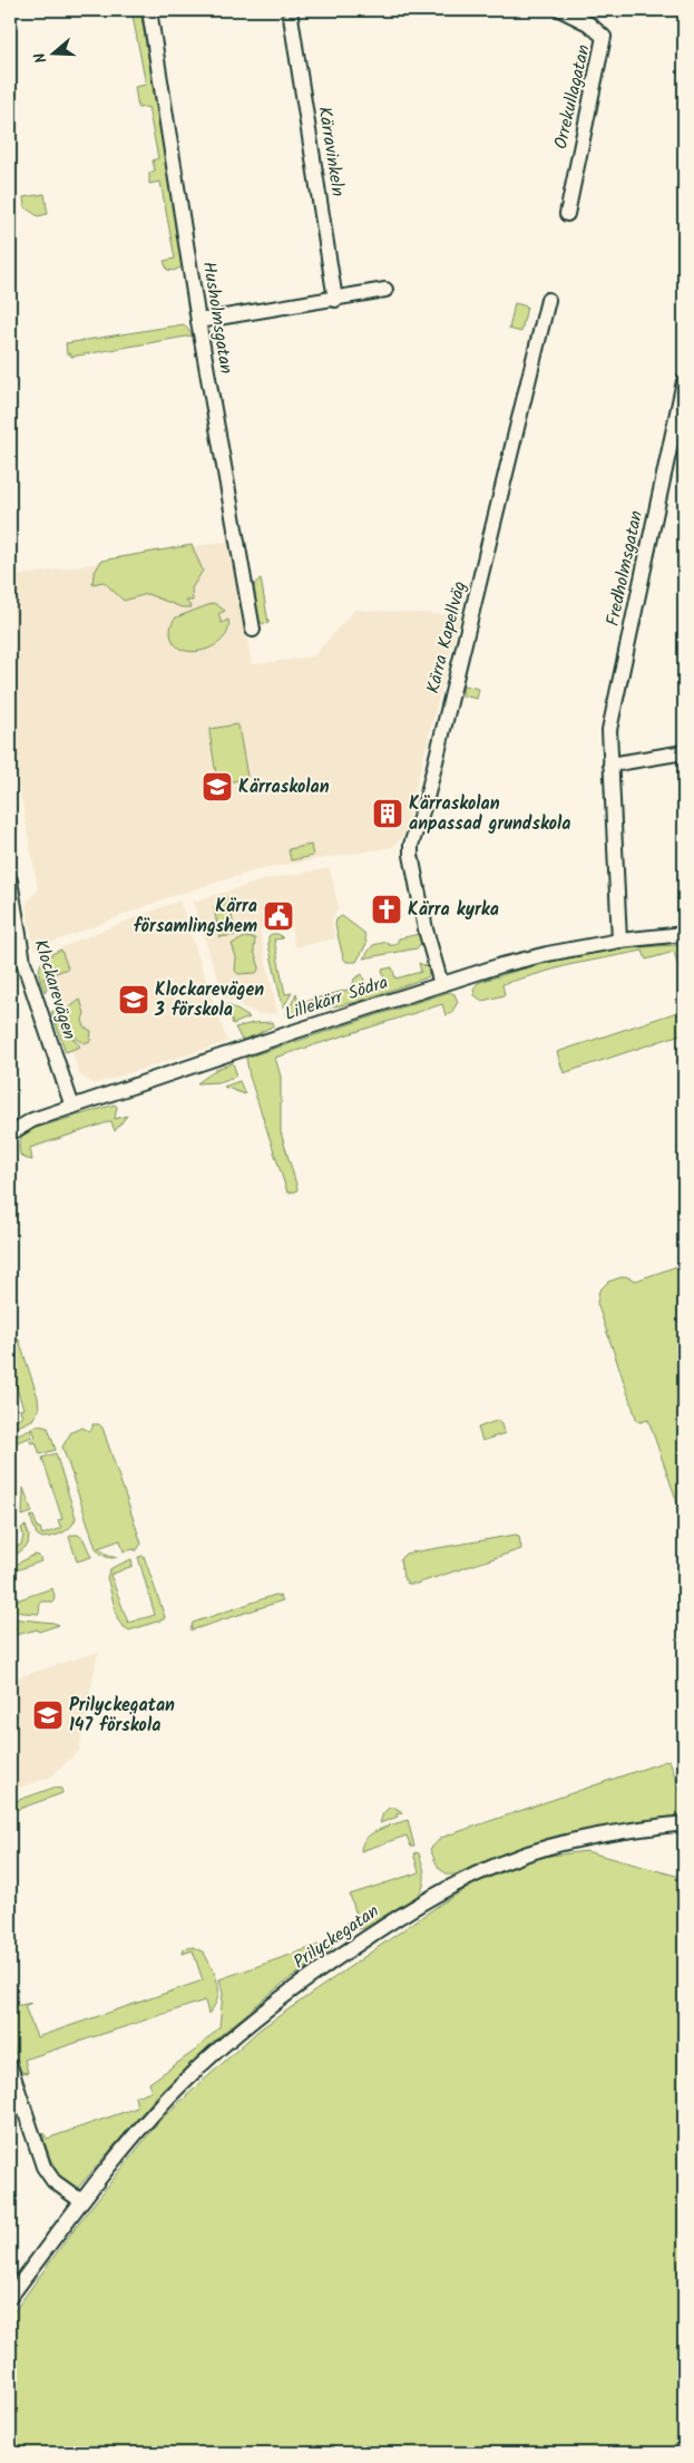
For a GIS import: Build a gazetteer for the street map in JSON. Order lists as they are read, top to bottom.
{
  "streets": {
    "street": [
      "Orrekullagatan",
      "Kärravinkeln",
      "Husholmsgatan",
      "Fredholmsgatan",
      "Kärra Kapellväg",
      "Klockarevägen",
      "Lillekärr Södra",
      "Prilyckegatan"
    ]
  },
  "crossings": [
    ["Fredholmsgatan", "Lillekärr Södra"],
    ["Kärra Kapellväg", "Lillekärr Södra"],
    ["Klockarevägen", "Lillekärr Södra"]
  ],
  "places": {
    "school or university": ["Kärraskolan", "Klockarevägen 3 förskola", "Prilyckegatan 147 förskola"],
    "building": ["Kärraskolan anpassad grundskola"],
    "church": ["Kärra kyrka"],
    "public building": ["Kärra församlingshem"]
  },
  "north": "left"
}
